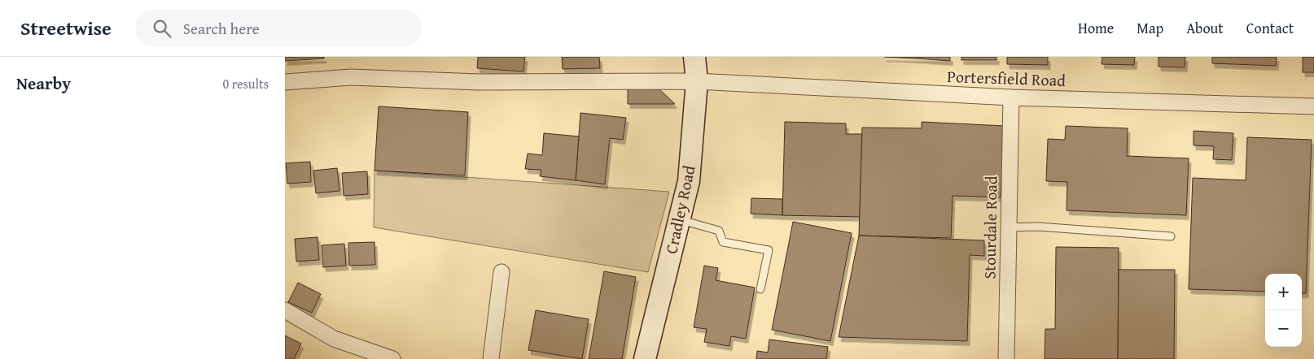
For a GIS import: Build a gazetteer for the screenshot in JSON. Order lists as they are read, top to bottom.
{
  "streets": {
    "main road": ["Cradley Road"],
    "street": ["Portersfield Road", "Stourdale Road"]
  },
  "crossings": [
    ["Portersfield Road", "Cradley Road"],
    ["Portersfield Road", "Stourdale Road"]
  ],
  "page": {
    "header": "Streetwise",
    "search": "Search here",
    "nav": [
      "Home",
      "Map",
      "About",
      "Contact"
    ],
    "heading": ["Nearby", "0 results"],
    "map_buttons": ["+", "−"]
  }
}
